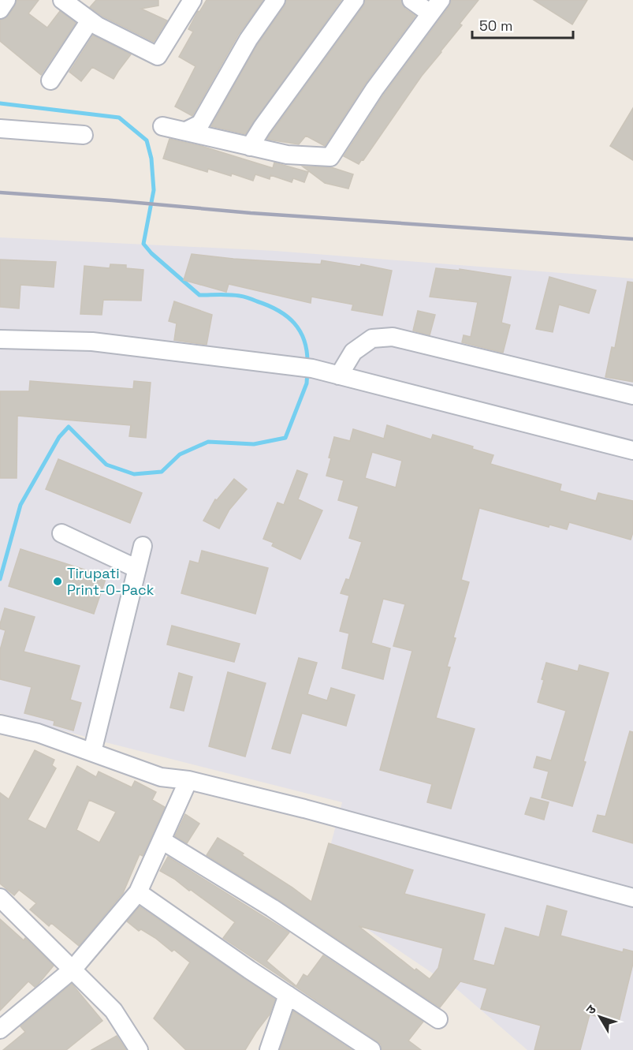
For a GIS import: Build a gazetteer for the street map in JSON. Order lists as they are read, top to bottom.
{
  "places": ["Tirupati Print-O-Pack"],
  "scale_bar": "50 m",
  "north": "top left"
}
